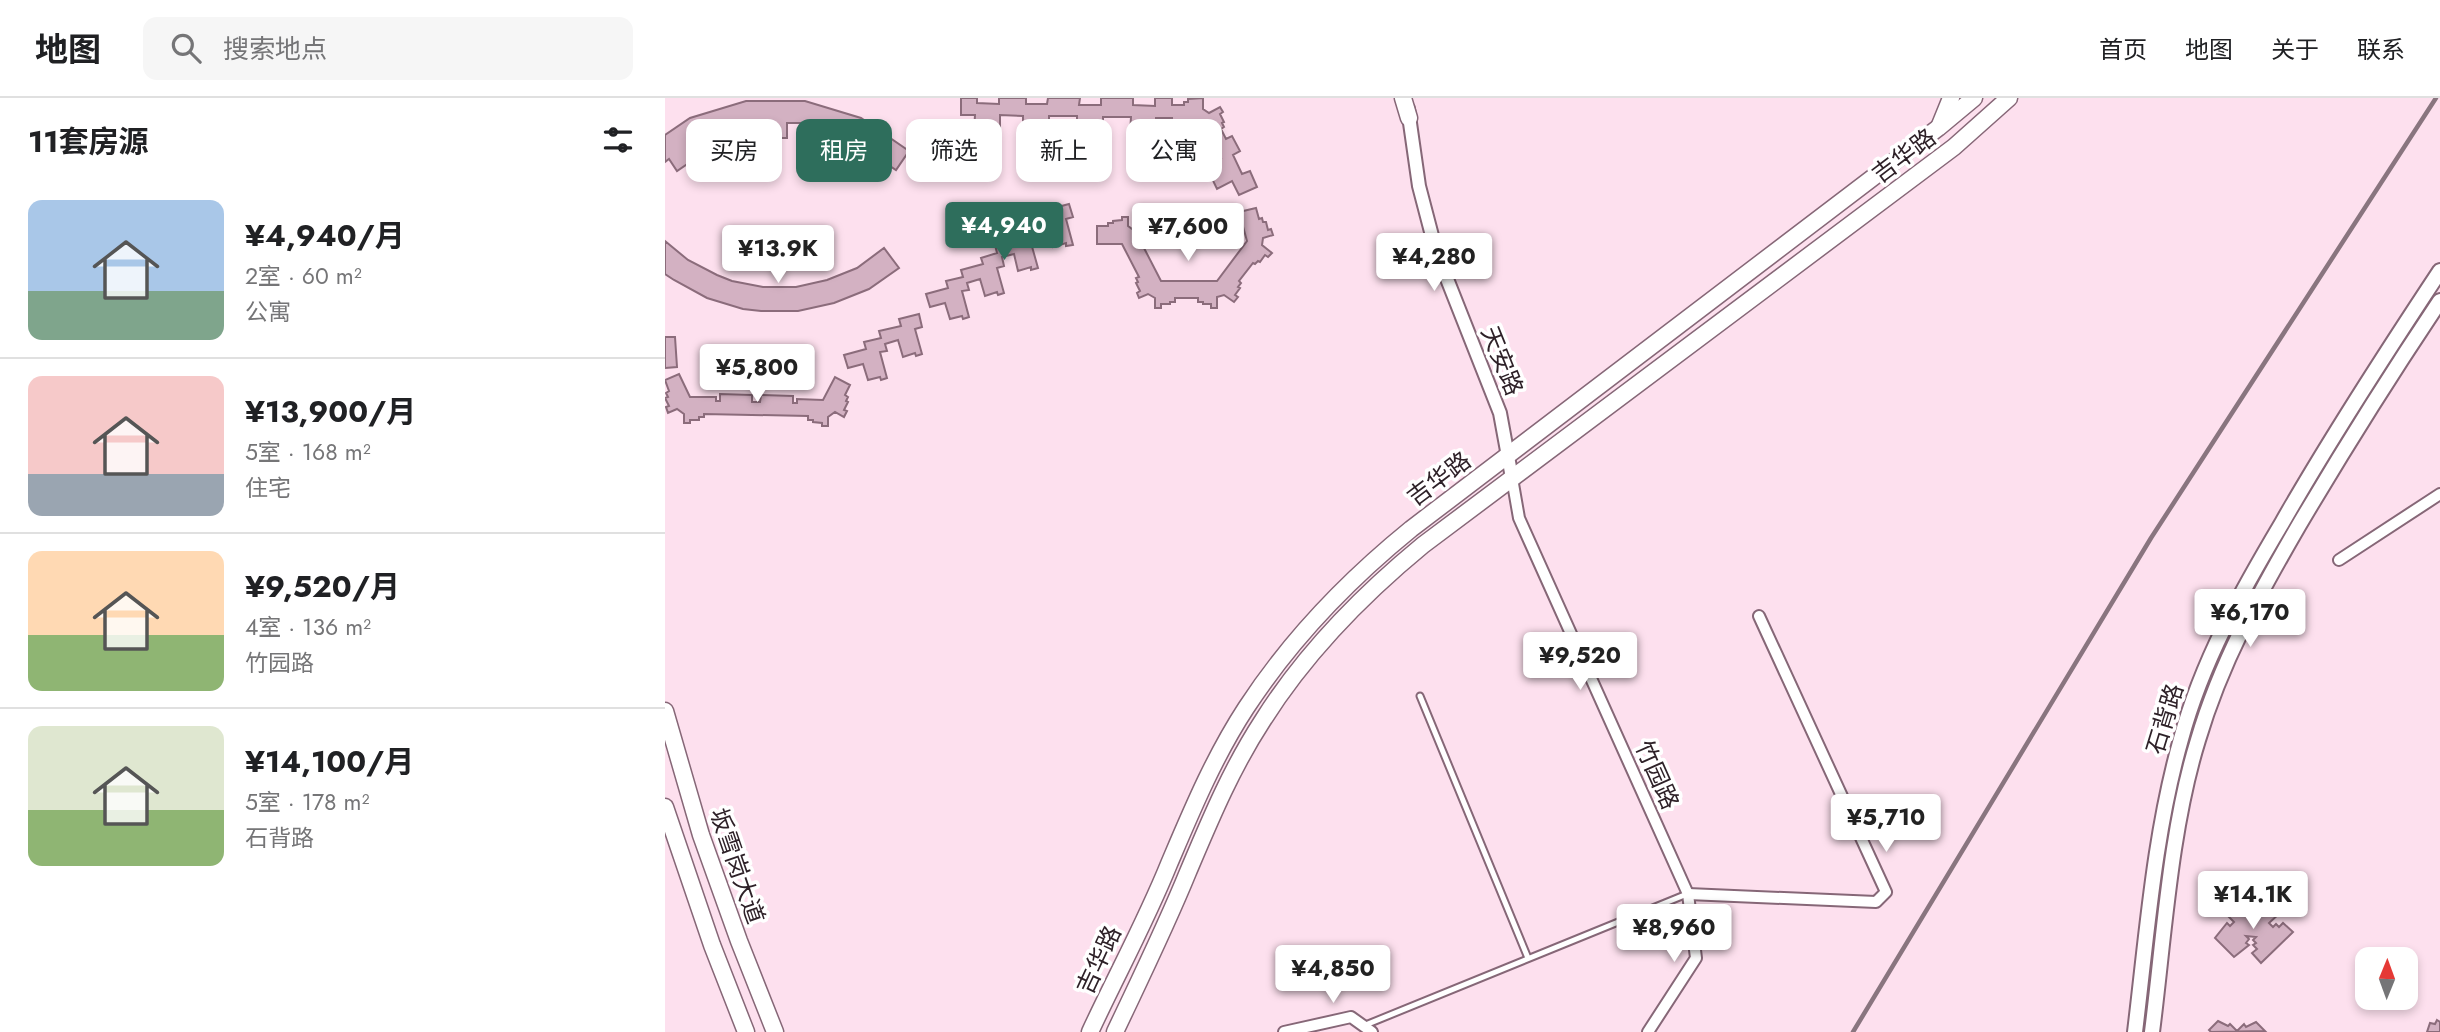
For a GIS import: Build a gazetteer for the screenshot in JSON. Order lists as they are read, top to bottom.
{
  "streets": {
    "main road": ["吉华路", "石背路", "坂雪岗大道"],
    "street": ["天安路", "竹园路"]
  },
  "crossings": [
    ["吉华路", "天安路"],
    ["吉华路", "竹园路"],
    ["天安路", "竹园路"]
  ],
  "north": "top",
  "page": {
    "header": "地图",
    "search": "搜索地点",
    "nav": [
      "首页",
      "地图",
      "关于",
      "联系"
    ],
    "heading": "11套房源",
    "chip": [
      "买房",
      "租房",
      "筛选",
      "新上",
      "公寓"
    ],
    "list": [
      {
        "name": "¥4,940/月",
        "note": "2室 · 60 m² · 公寓"
      },
      {
        "name": "¥13,900/月",
        "note": "5室 · 168 m² · 住宅"
      },
      {
        "name": "¥9,520/月",
        "note": "4室 · 136 m² · 竹园路"
      },
      {
        "name": "¥14,100/月",
        "note": "5室 · 178 m² · 石背路"
      }
    ],
    "price": [
      "¥4,940",
      "¥7,600",
      "¥13.9K",
      "¥4,280",
      "¥5,800",
      "¥6,170",
      "¥9,520",
      "¥5,710",
      "¥14.1K",
      "¥8,960",
      "¥4,850"
    ]
  }
}
